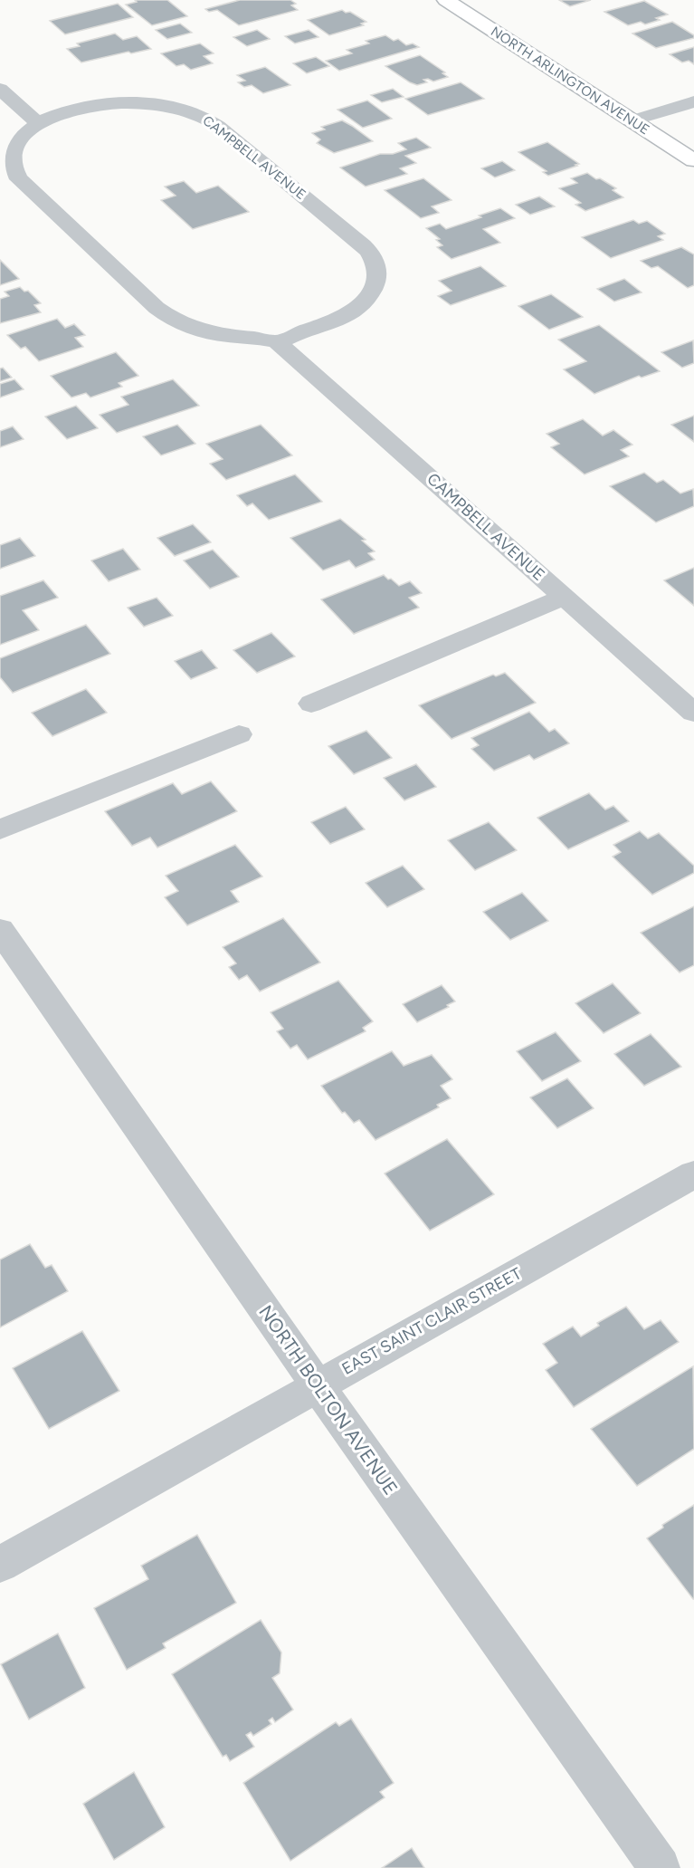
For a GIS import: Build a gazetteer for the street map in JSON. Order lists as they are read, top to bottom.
{
  "streets": {
    "main road": ["NORTH ARLINGTON AVENUE"],
    "street": ["CAMPBELL AVENUE", "EAST SAINT CLAIR STREET", "NORTH BOLTON AVENUE"]
  },
  "crossings": [
    ["EAST SAINT CLAIR STREET", "NORTH BOLTON AVENUE"]
  ]
}
